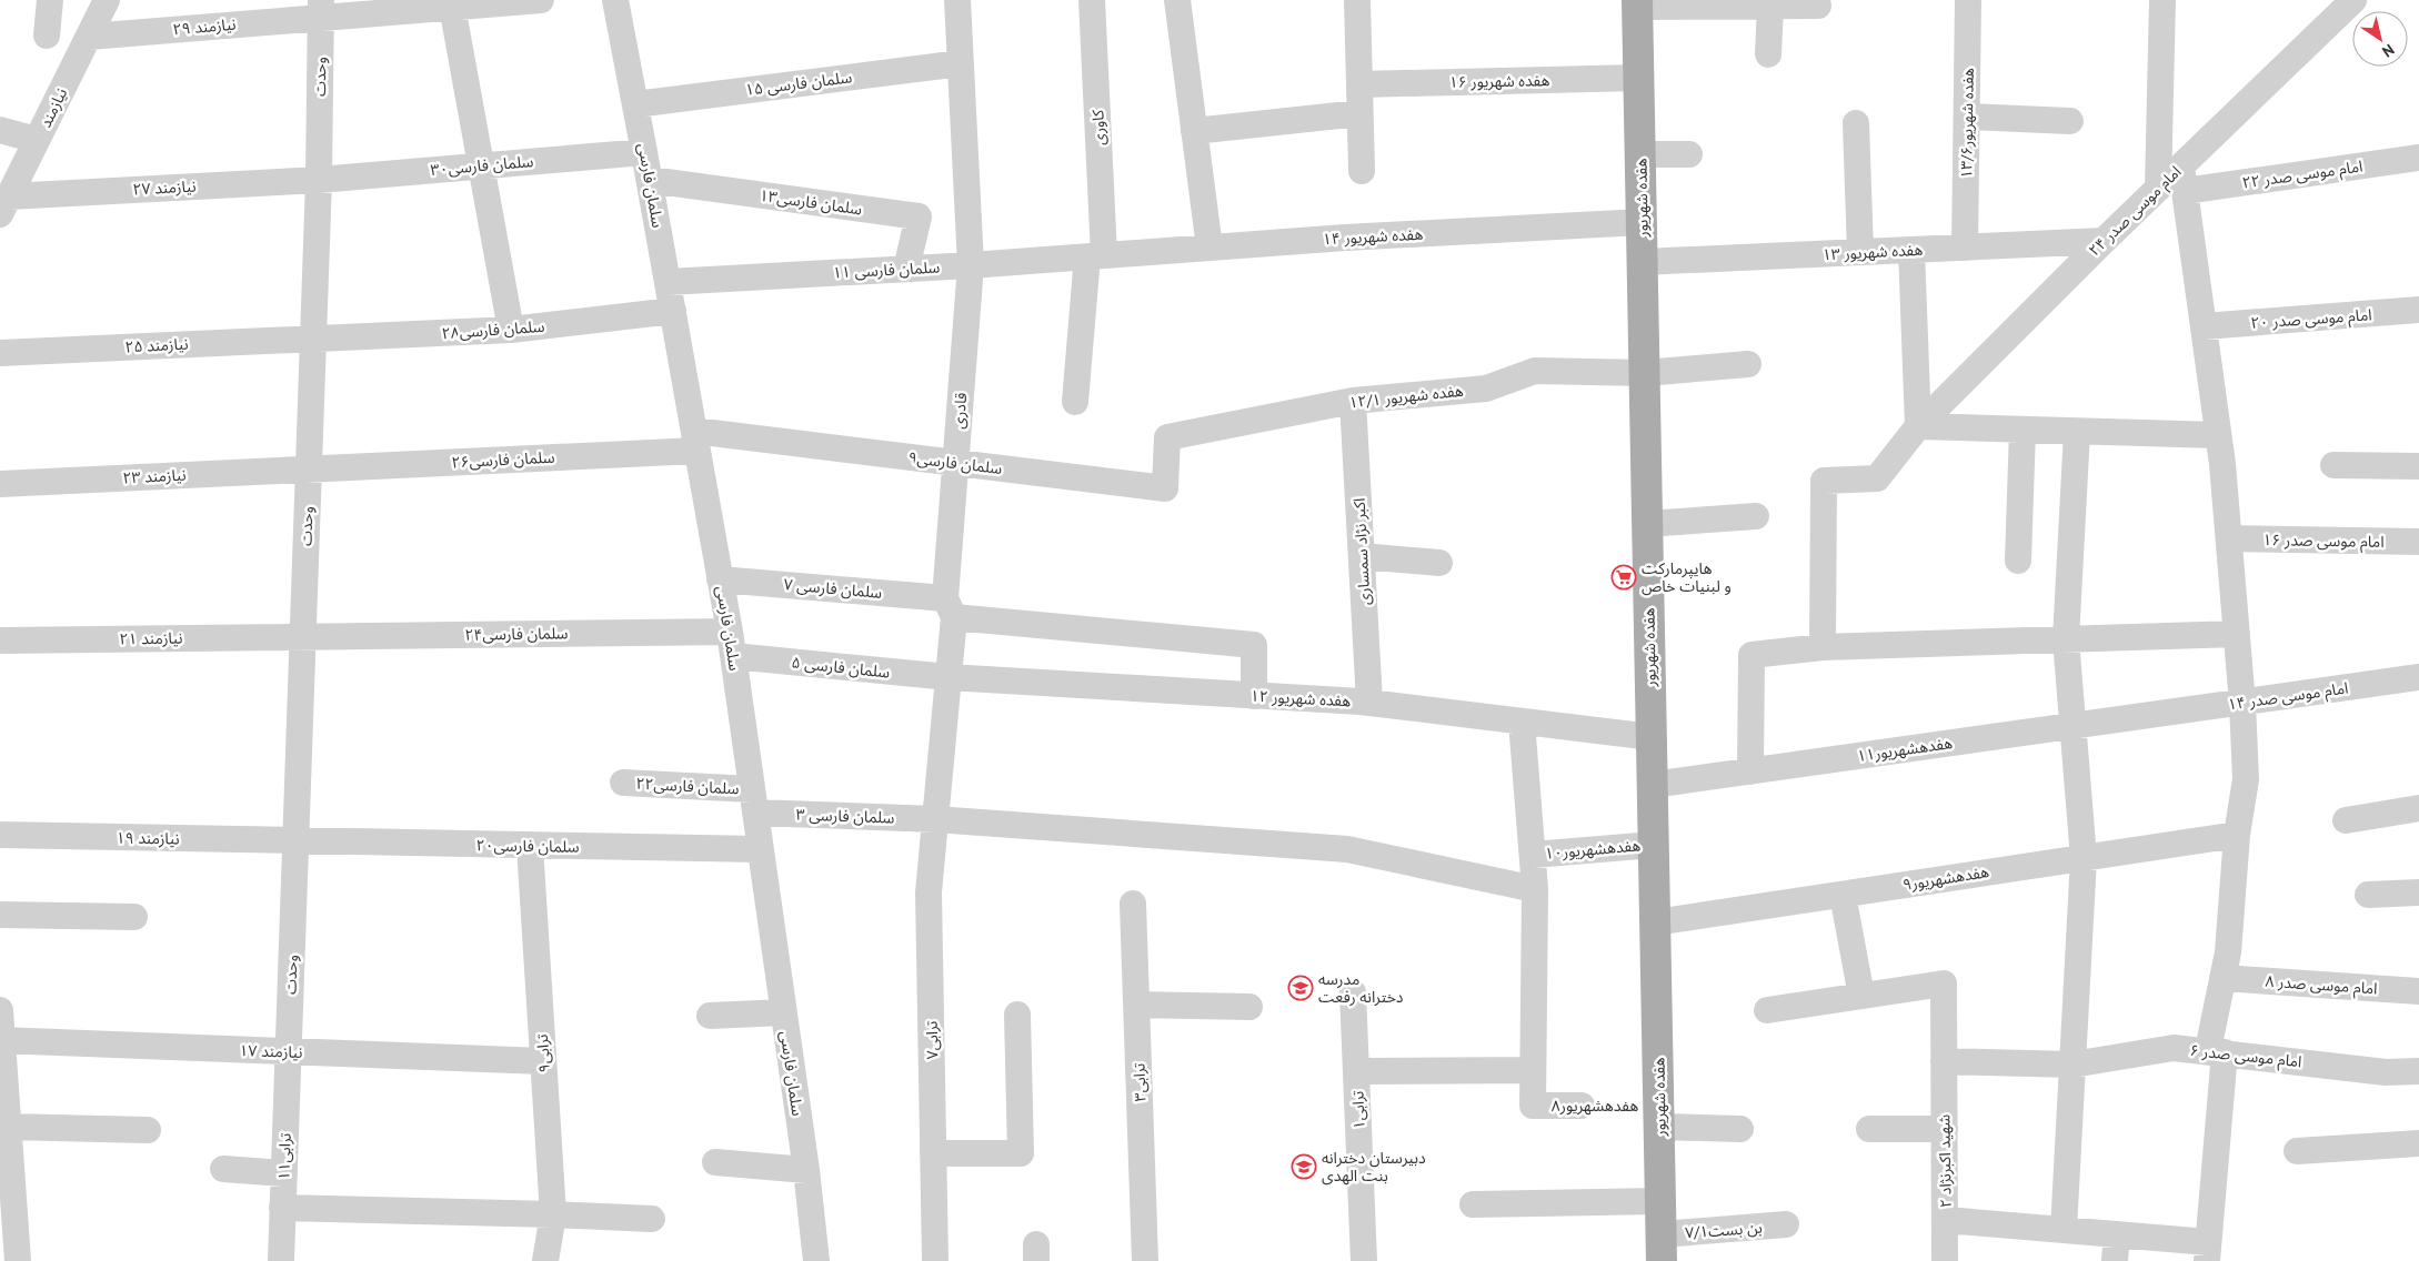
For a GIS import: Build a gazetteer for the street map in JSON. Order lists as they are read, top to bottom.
{
  "streets": {
    "main road": ["هفده شهریور"],
    "street": [
      "نیازمند ۲۹",
      "وحدت",
      "هفده شهریور ۱۶",
      "سلمان فارسی ۱۵",
      "نیازمند",
      "هفده شهریور۱۳/۶",
      "کاوری",
      "سلمان فارسی۳۰",
      "امام موسی صدر ۲۲",
      "سلمان فارسی",
      "نیازمند ۲۷",
      "سلمان فارسی۱۳",
      "امام موسی صدر ۲۴",
      "هفده شهریور ۱۴",
      "هفده شهریور ۱۳",
      "سلمان فارسی ۱۱",
      "امام موسی صدر ۲۰",
      "سلمان فارسی۲۸",
      "نیازمند ۲۵",
      "هفده شهریور ۱۲/۱",
      "قادری",
      "سلمان فارسی۲۶",
      "سلمان فارسی۹",
      "نیازمند ۲۳",
      "امام موسی صدر ۱۶",
      "اکبر نژاد سمساری",
      "سلمان فارسی ۷",
      "سلمان فارسی۲۴",
      "نیازمند ۲۱",
      "سلمان فارسی ۵",
      "امام موسی صدر ۱۴",
      "هفده شهریور ۱۲",
      "هفدهشهریور۱۱",
      "سلمان فارسی۲۲",
      "سلمان فارسی ۳",
      "نیازمند ۱۹",
      "سلمان فارسی۲۰",
      "هفدهشهریور۱۰",
      "هفدهشهریور۹",
      "امام موسی صدر ۸",
      "ترابی۷",
      "نیازمند ۱۷",
      "ترابی۹",
      "امام موسی صدر ۶",
      "ترابی۳",
      "هفدهشهریور۸",
      "ترابی۱",
      "ترابی۱۱",
      "شهید اکبرنژاد ۲",
      "بن بست۷/۱"
    ]
  },
  "crossings": [
    ["نیازمند ۲۹", "وحدت"],
    ["نیازمند ۲۹", "نیازمند"],
    ["وحدت", "سلمان فارسی۳۰"],
    ["وحدت", "نیازمند ۲۷"],
    ["وحدت", "سلمان فارسی۲۸"],
    ["وحدت", "نیازمند ۲۵"],
    ["وحدت", "سلمان فارسی۲۶"],
    ["وحدت", "نیازمند ۲۳"],
    ["وحدت", "سلمان فارسی۲۴"],
    ["وحدت", "نیازمند ۲۱"],
    ["وحدت", "نیازمند ۱۹"],
    ["وحدت", "سلمان فارسی۲۰"],
    ["وحدت", "نیازمند ۱۷"],
    ["وحدت", "ترابی۱۱"],
    ["هفده شهریور ۱۶", "هفده شهریور"],
    ["سلمان فارسی ۱۵", "سلمان فارسی"],
    ["سلمان فارسی ۱۵", "قادری"],
    ["نیازمند", "نیازمند ۲۷"],
    ["هفده شهریور۱۳/۶", "هفده شهریور ۱۳"],
    ["کاوری", "هفده شهریور ۱۴"],
    ["کاوری", "سلمان فارسی ۱۱"],
    ["سلمان فارسی۳۰", "سلمان فارسی"],
    ["سلمان فارسی۳۰", "نیازمند ۲۷"],
    ["امام موسی صدر ۲۲", "امام موسی صدر ۲۴"],
    ["سلمان فارسی", "سلمان فارسی۱۳"],
    ["سلمان فارسی", "سلمان فارسی ۱۱"],
    ["سلمان فارسی", "سلمان فارسی۲۸"],
    ["سلمان فارسی", "سلمان فارسی۲۶"],
    ["سلمان فارسی", "سلمان فارسی۹"],
    ["سلمان فارسی", "سلمان فارسی ۷"],
    ["سلمان فارسی", "سلمان فارسی۲۴"],
    ["سلمان فارسی", "سلمان فارسی ۵"],
    ["سلمان فارسی", "سلمان فارسی۲۲"],
    ["سلمان فارسی", "سلمان فارسی ۳"],
    ["سلمان فارسی", "سلمان فارسی۲۰"],
    ["هفده شهریور", "هفده شهریور ۱۴"],
    ["هفده شهریور", "هفده شهریور ۱۳"],
    ["هفده شهریور", "هفده شهریور ۱۲/۱"],
    ["هفده شهریور", "هفده شهریور ۱۲"],
    ["هفده شهریور", "هفدهشهریور۱۱"],
    ["هفده شهریور", "هفدهشهریور۱۰"],
    ["هفده شهریور", "هفدهشهریور۹"],
    ["هفده شهریور", "هفدهشهریور۸"],
    ["هفده شهریور", "بن بست۷/۱"],
    ["سلمان فارسی۱۳", "سلمان فارسی ۱۱"],
    ["امام موسی صدر ۲۴", "هفده شهریور ۱۳"],
    ["هفده شهریور ۱۴", "سلمان فارسی ۱۱"],
    ["سلمان فارسی ۱۱", "قادری"],
    ["سلمان فارسی۲۸", "نیازمند ۲۵"],
    ["هفده شهریور ۱۲/۱", "سلمان فارسی۹"],
    ["هفده شهریور ۱۲/۱", "اکبر نژاد سمساری"],
    ["قادری", "سلمان فارسی۹"],
    ["قادری", "سلمان فارسی ۷"],
    ["قادری", "سلمان فارسی ۵"],
    ["قادری", "هفده شهریور ۱۲"],
    ["قادری", "سلمان فارسی ۳"],
    ["قادری", "ترابی۷"],
    ["سلمان فارسی۲۶", "سلمان فارسی۹"],
    ["سلمان فارسی۲۶", "نیازمند ۲۳"],
    ["اکبر نژاد سمساری", "هفده شهریور ۱۲"],
    ["سلمان فارسی ۷", "هفده شهریور ۱۲"],
    ["سلمان فارسی۲۴", "نیازمند ۲۱"],
    ["سلمان فارسی۲۴", "سلمان فارسی ۵"],
    ["سلمان فارسی ۵", "هفده شهریور ۱۲"],
    ["امام موسی صدر ۱۴", "هفدهشهریور۱۱"],
    ["سلمان فارسی۲۲", "سلمان فارسی ۳"],
    ["سلمان فارسی ۳", "ترابی۷"],
    ["نیازمند ۱۹", "سلمان فارسی۲۰"],
    ["سلمان فارسی۲۰", "ترابی۹"],
    ["نیازمند ۱۷", "ترابی۹"],
    ["نیازمند ۱۷", "ترابی۱۱"],
    ["امام موسی صدر ۶", "شهید اکبرنژاد ۲"]
  ],
  "places": {
    "supermarket": ["هایپرمارکت و لبنیات خاص"],
    "school or university": ["مدرسه دخترانه رفعت", "دبیرستان دخترانه بنت الهدی"]
  },
  "north": "bottom right"
}
